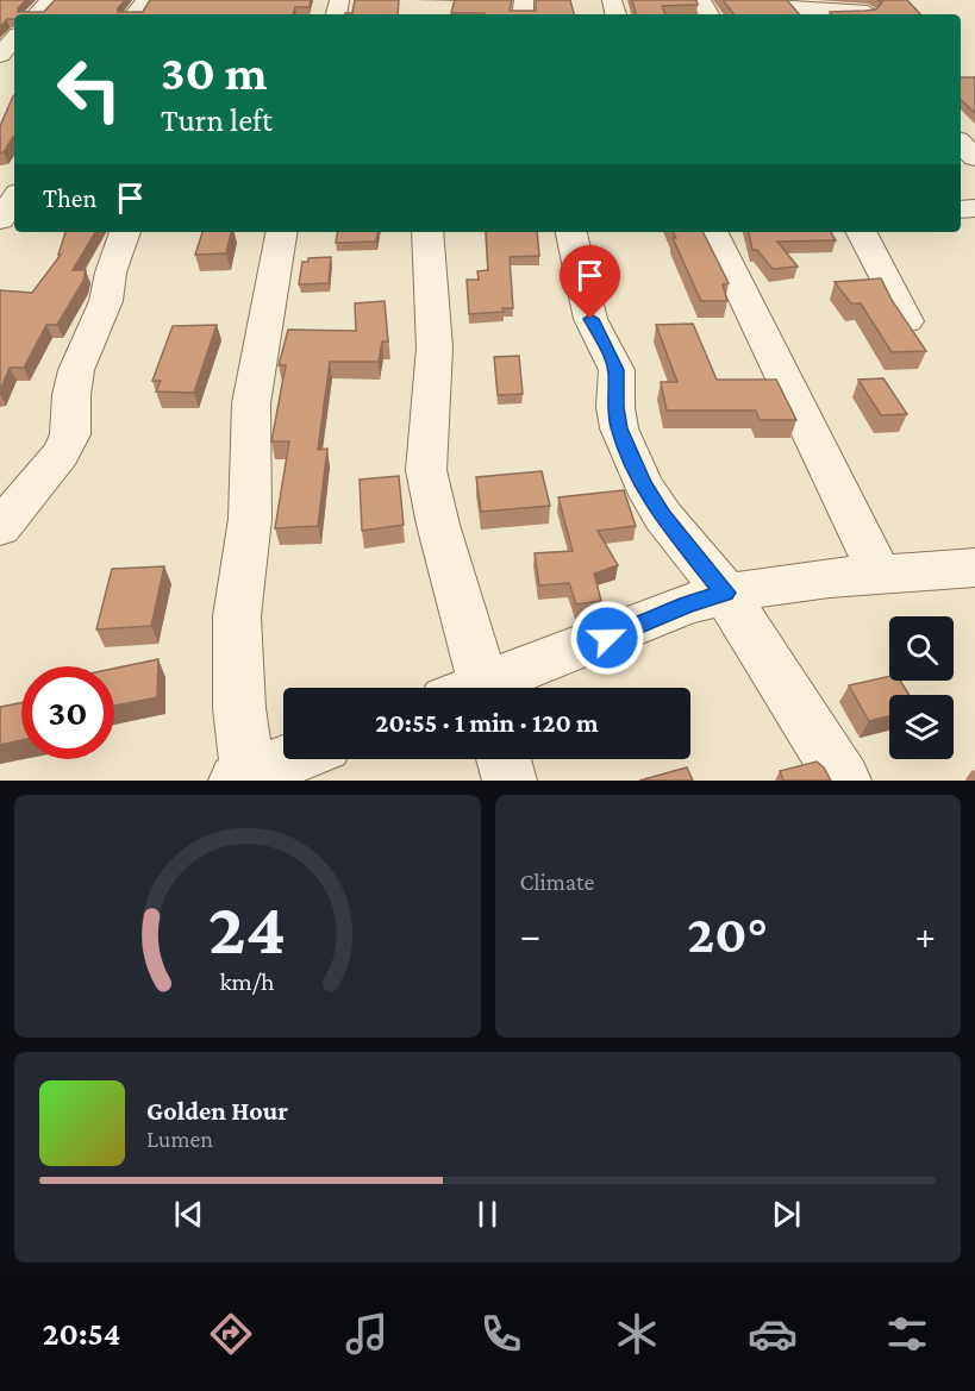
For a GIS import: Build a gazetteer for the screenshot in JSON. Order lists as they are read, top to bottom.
{
  "page": {
    "turn": ["30 m", "Turn left"],
    "then": "Then",
    "limit": "30",
    "trip": "20:55 · 1 min · 120 m",
    "tile": "Climate",
    "heat": ["−", "20°", "+"],
    "song": ["Golden Hour", "Lumen"],
    "tabs": "20:54",
    "gauge": ["24", "km/h"]
  }
}
